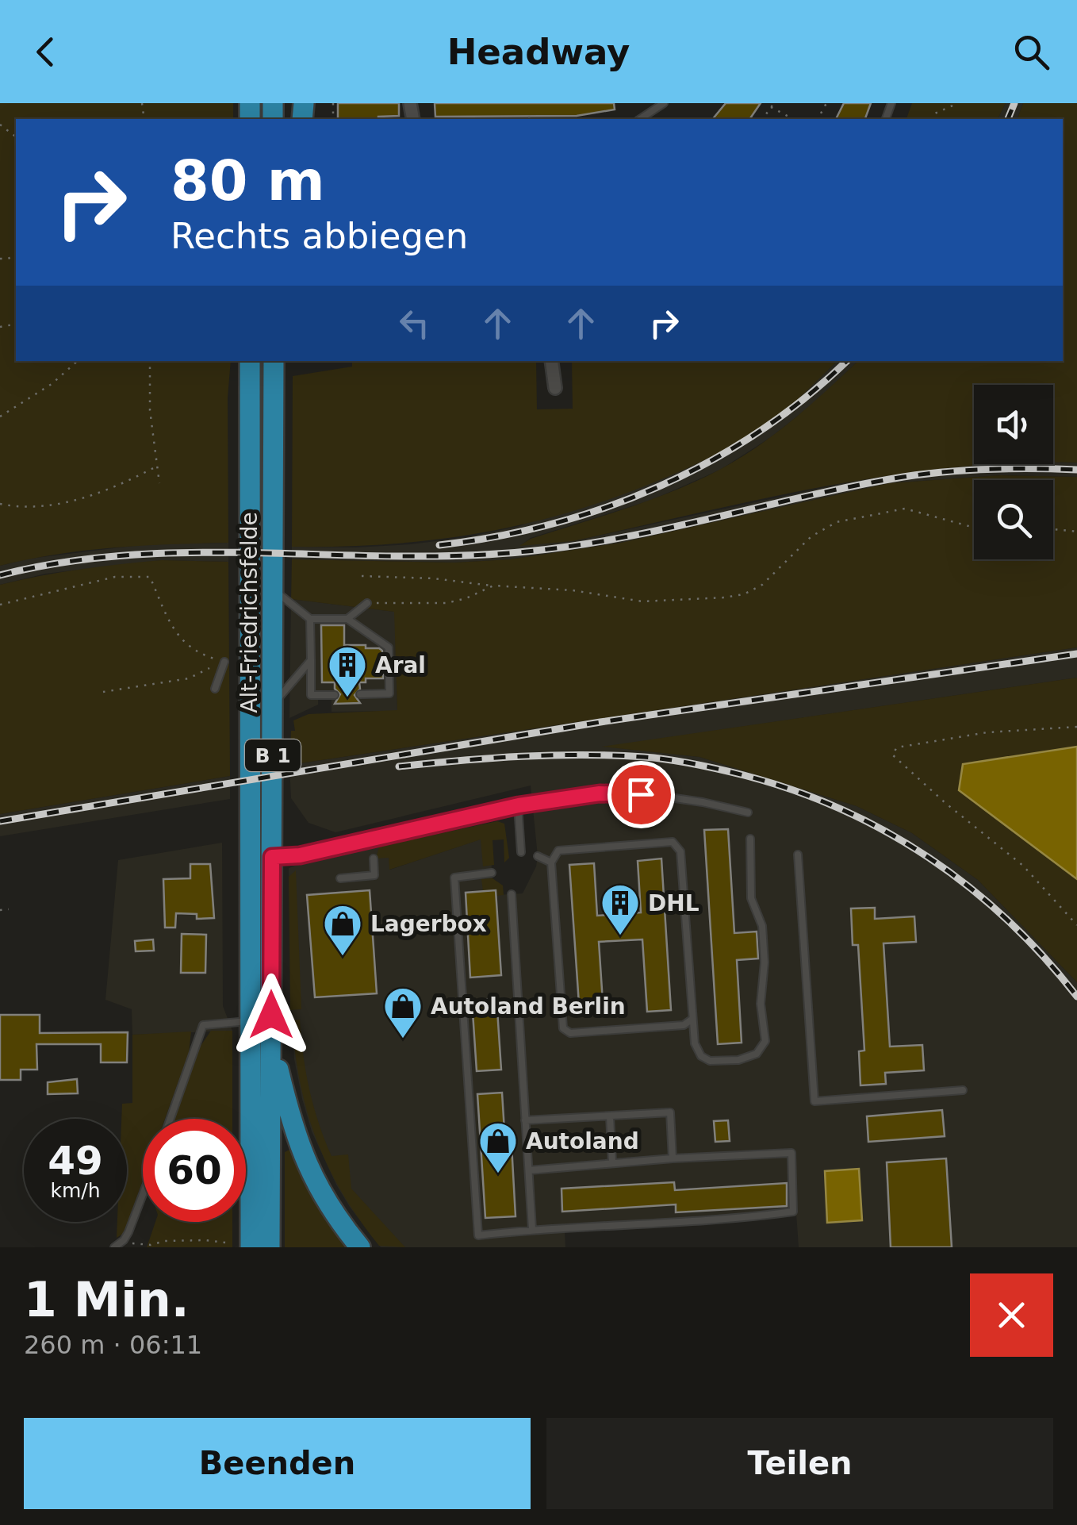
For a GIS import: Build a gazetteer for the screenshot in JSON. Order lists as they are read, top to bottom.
{
  "streets": {
    "main road": ["Alt-Friedrichsfelde", "B 1"]
  },
  "places": {
    "building": ["Aral", "DHL"],
    "shop": ["Lagerbox", "Autoland Berlin", "Autoland"]
  },
  "page": {
    "header": "Headway",
    "turn": ["80 m", "Rechts abbiegen"],
    "speed": "49 km/h",
    "limit": "60",
    "heading": ["1 Min.", "260 m · 06:11"],
    "buttons": ["Beenden", "Teilen"]
  }
}
